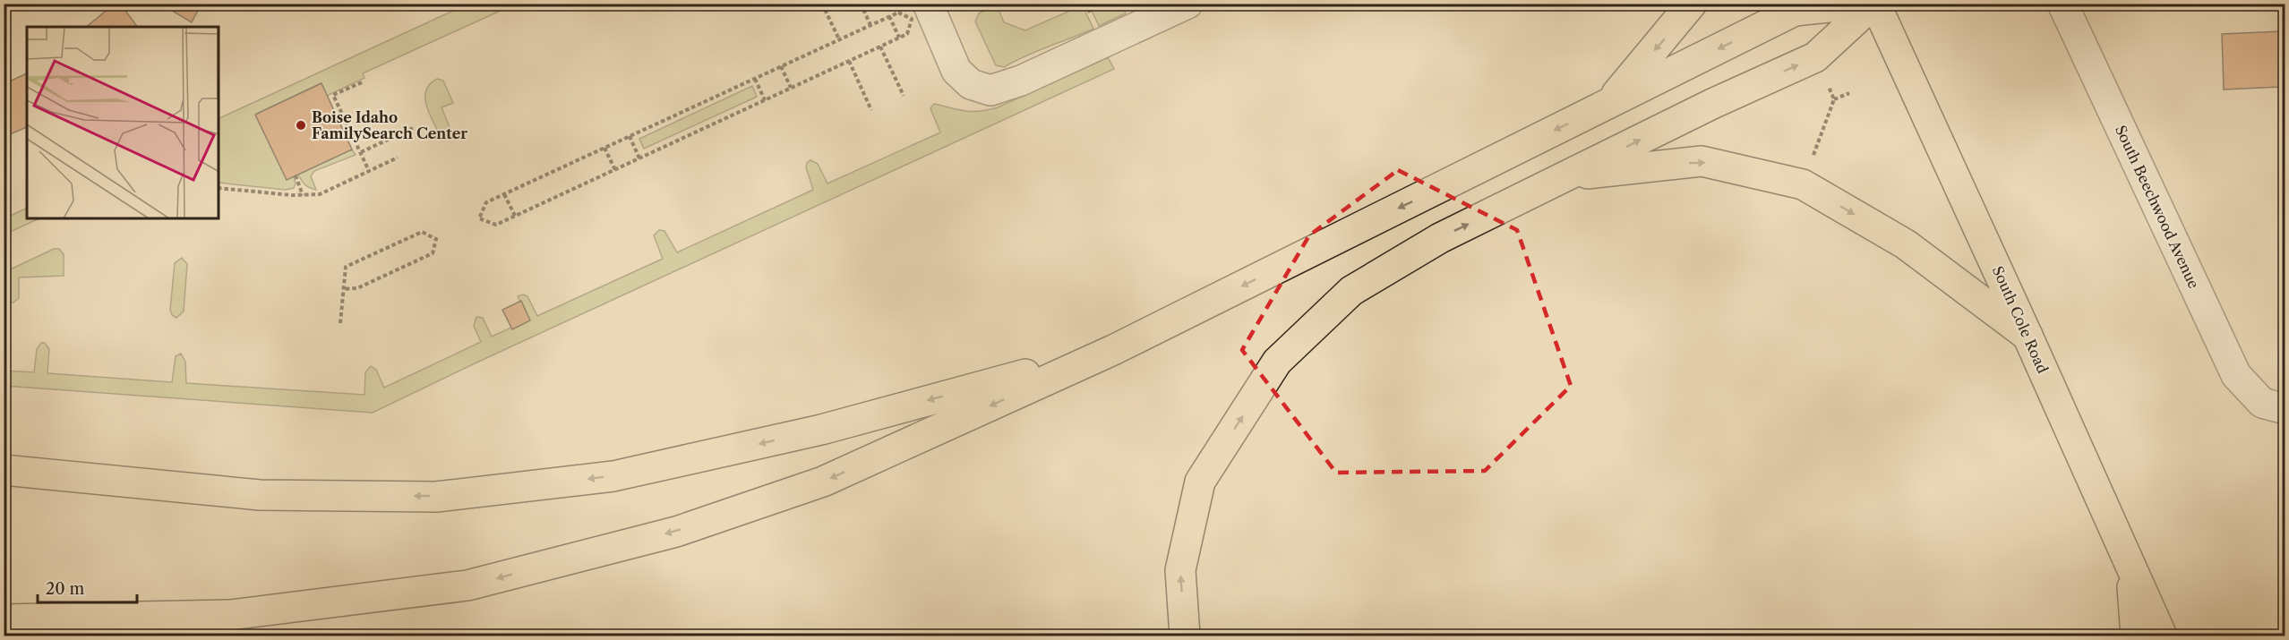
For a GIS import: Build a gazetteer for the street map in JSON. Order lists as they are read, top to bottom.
{
  "streets": {
    "main road": ["South Cole Road"],
    "street": ["South Beechwood Avenue"]
  },
  "places": ["Boise Idaho FamilySearch Center"],
  "scale_bar": "20 m"
}
